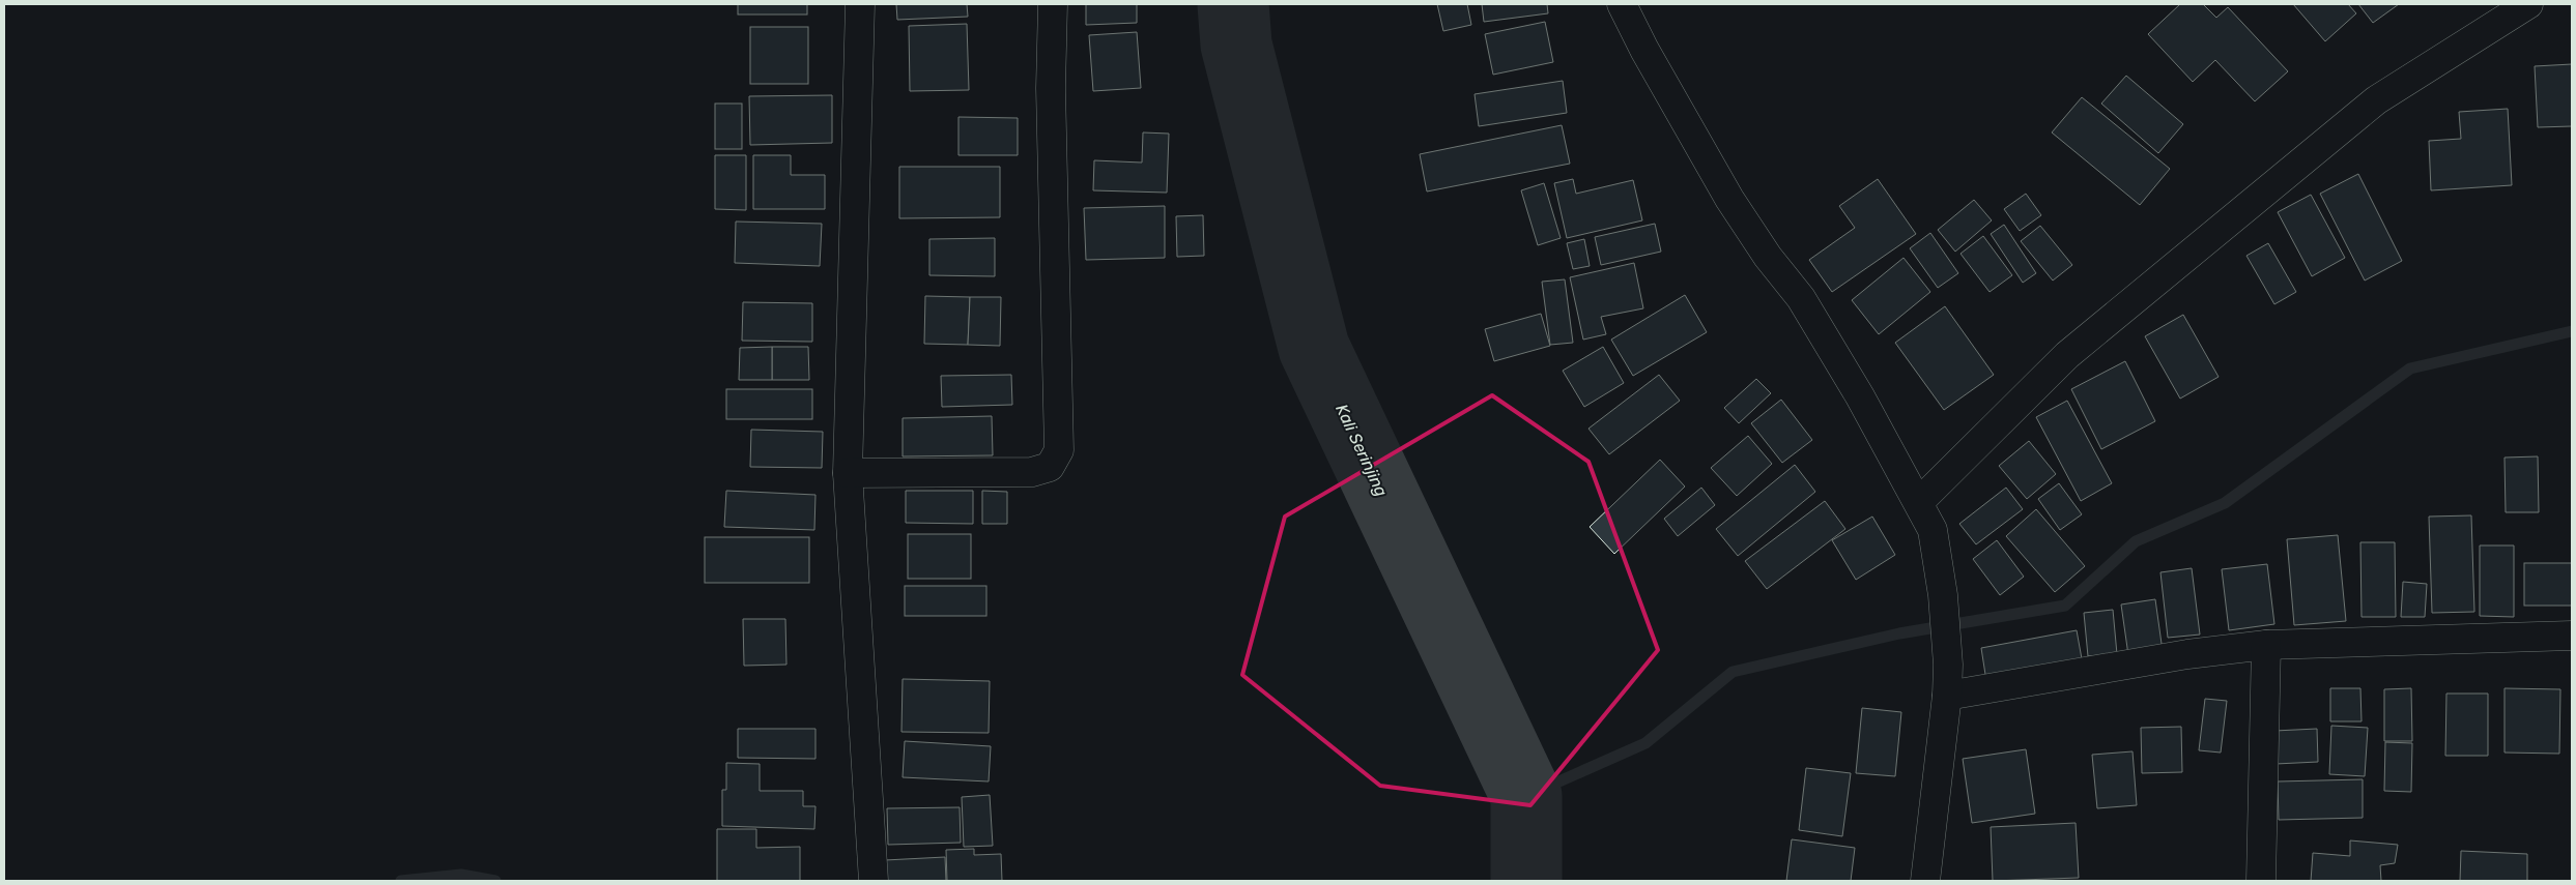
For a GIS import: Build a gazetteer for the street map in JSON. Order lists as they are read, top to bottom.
{
  "water": ["Kali Serinjing"]
}
